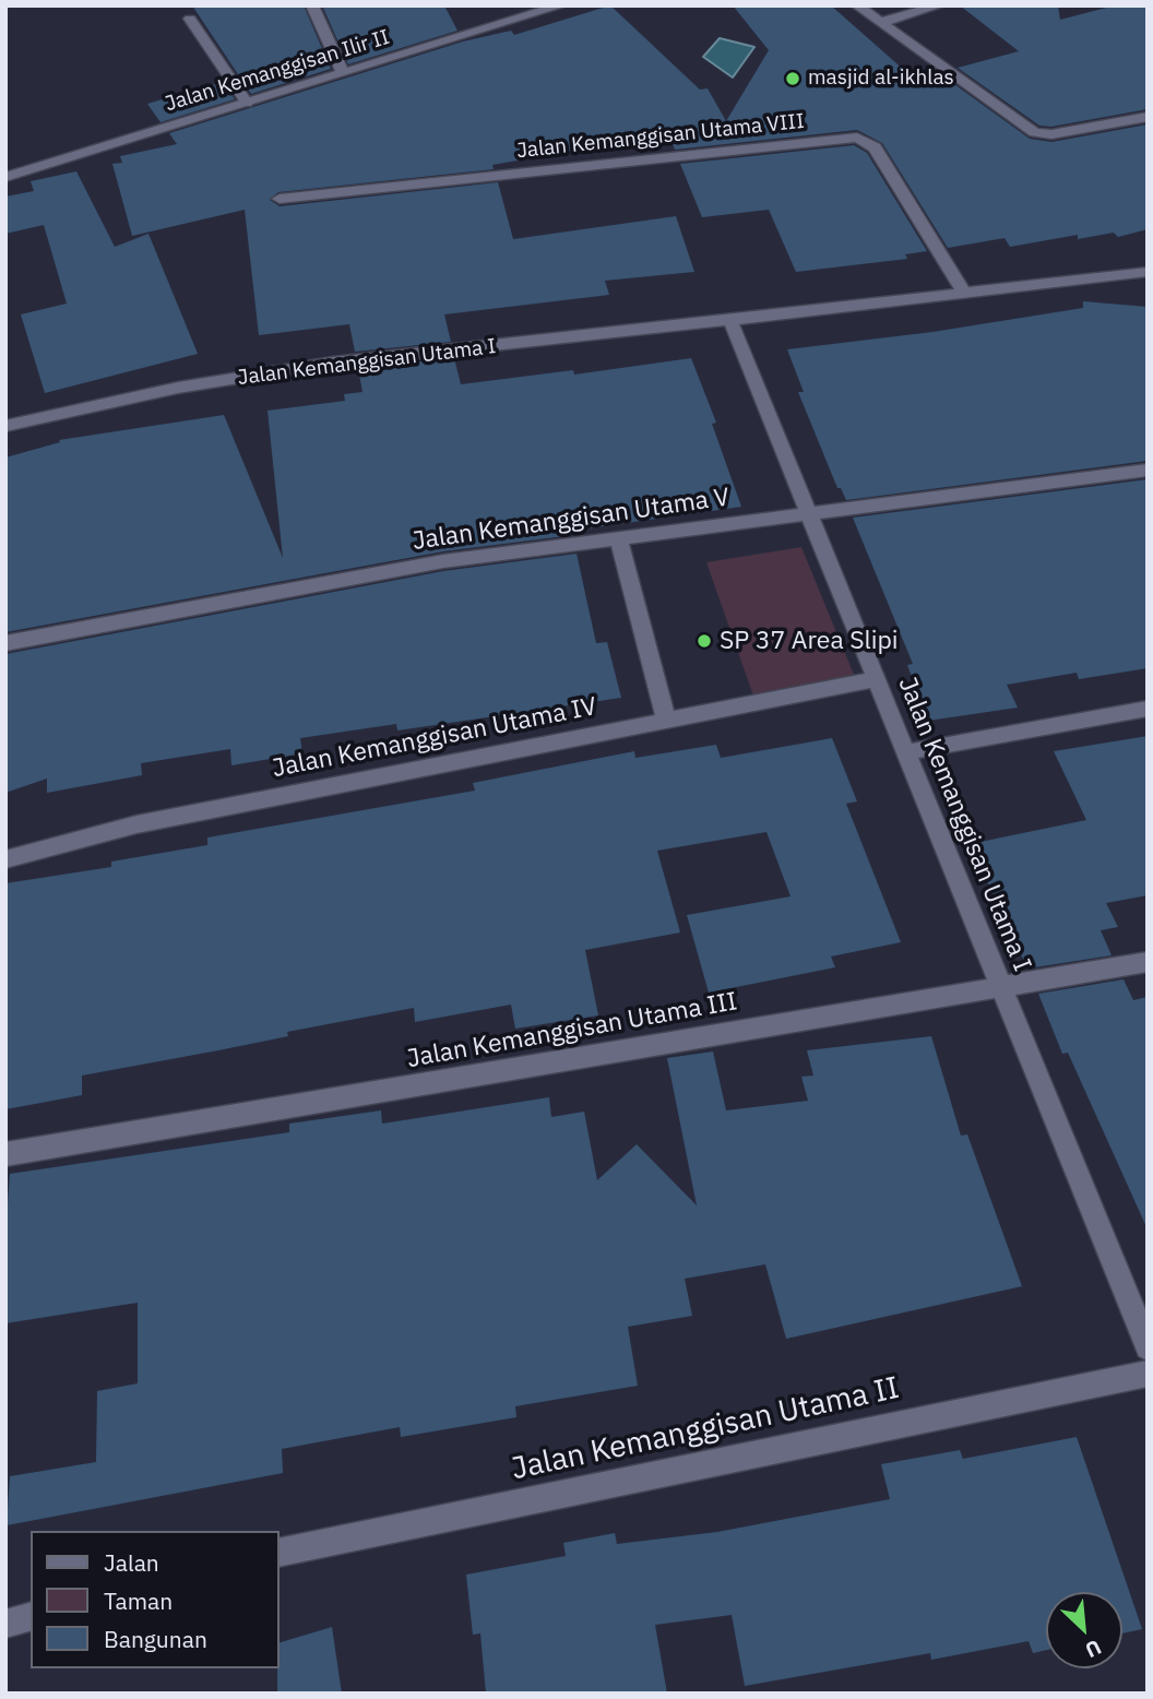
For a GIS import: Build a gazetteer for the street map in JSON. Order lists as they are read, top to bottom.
{
  "streets": {
    "street": [
      "Jalan Kemanggisan Ilir II",
      "Jalan Kemanggisan Utama VIII",
      "Jalan Kemanggisan Utama I",
      "Jalan Kemanggisan Utama V",
      "Jalan Kemanggisan Utama IV",
      "Jalan Kemanggisan Utama III",
      "Jalan Kemanggisan Utama II"
    ]
  },
  "crossings": [
    ["Jalan Kemanggisan Utama VIII", "Jalan Kemanggisan Utama I"],
    ["Jalan Kemanggisan Utama I", "Jalan Kemanggisan Utama V"],
    ["Jalan Kemanggisan Utama I", "Jalan Kemanggisan Utama IV"],
    ["Jalan Kemanggisan Utama I", "Jalan Kemanggisan Utama III"]
  ],
  "places": ["masjid al-ikhlas", "SP 37 Area Slipi"],
  "legend": ["Jalan", "Taman", "Bangunan"],
  "north": "bottom right"
}
